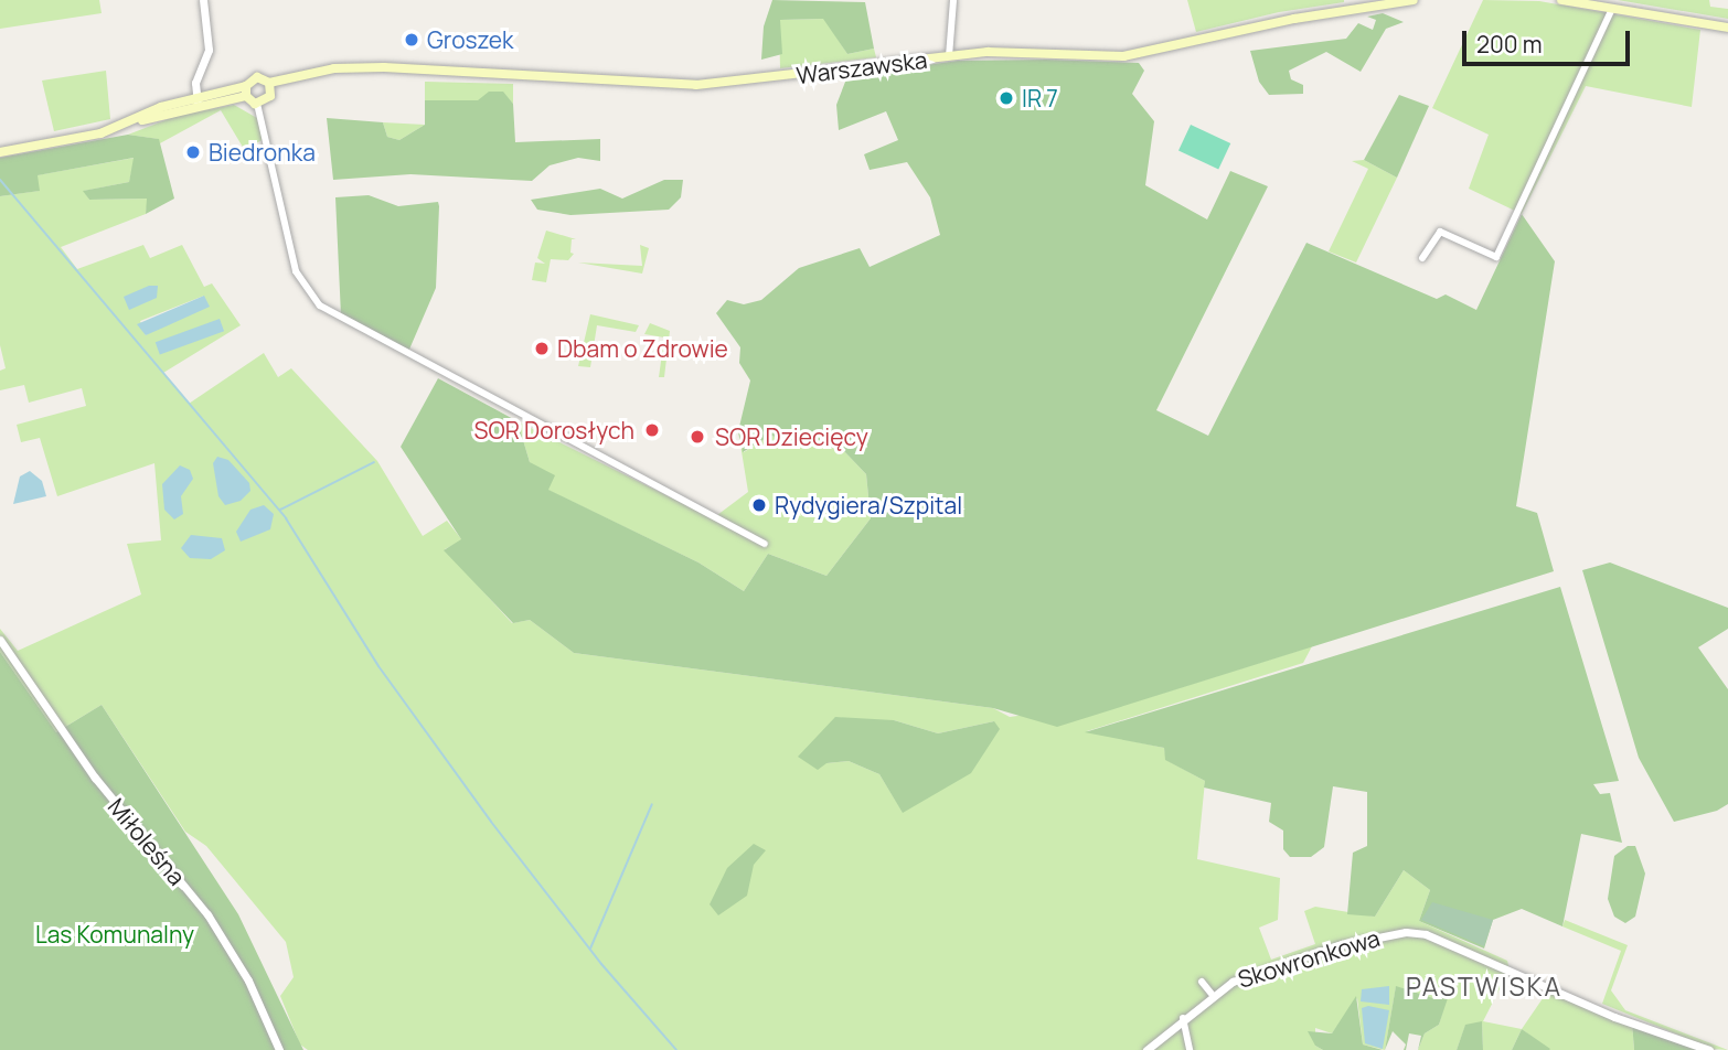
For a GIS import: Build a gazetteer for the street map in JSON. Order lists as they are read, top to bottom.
{
  "streets": {
    "main road": ["Warszawska"],
    "street": ["Miłoleśna", "Skowronkowa"]
  },
  "districts": ["PASTWISKA"],
  "parks": ["Las Komunalny"],
  "places": [
    "Groszek",
    "IR 7",
    "Biedronka",
    "Dbam o Zdrowie",
    "SOR Dorosłych",
    "SOR Dziecięcy",
    "Rydygiera/Szpital"
  ],
  "scale_bar": "200 m"
}
